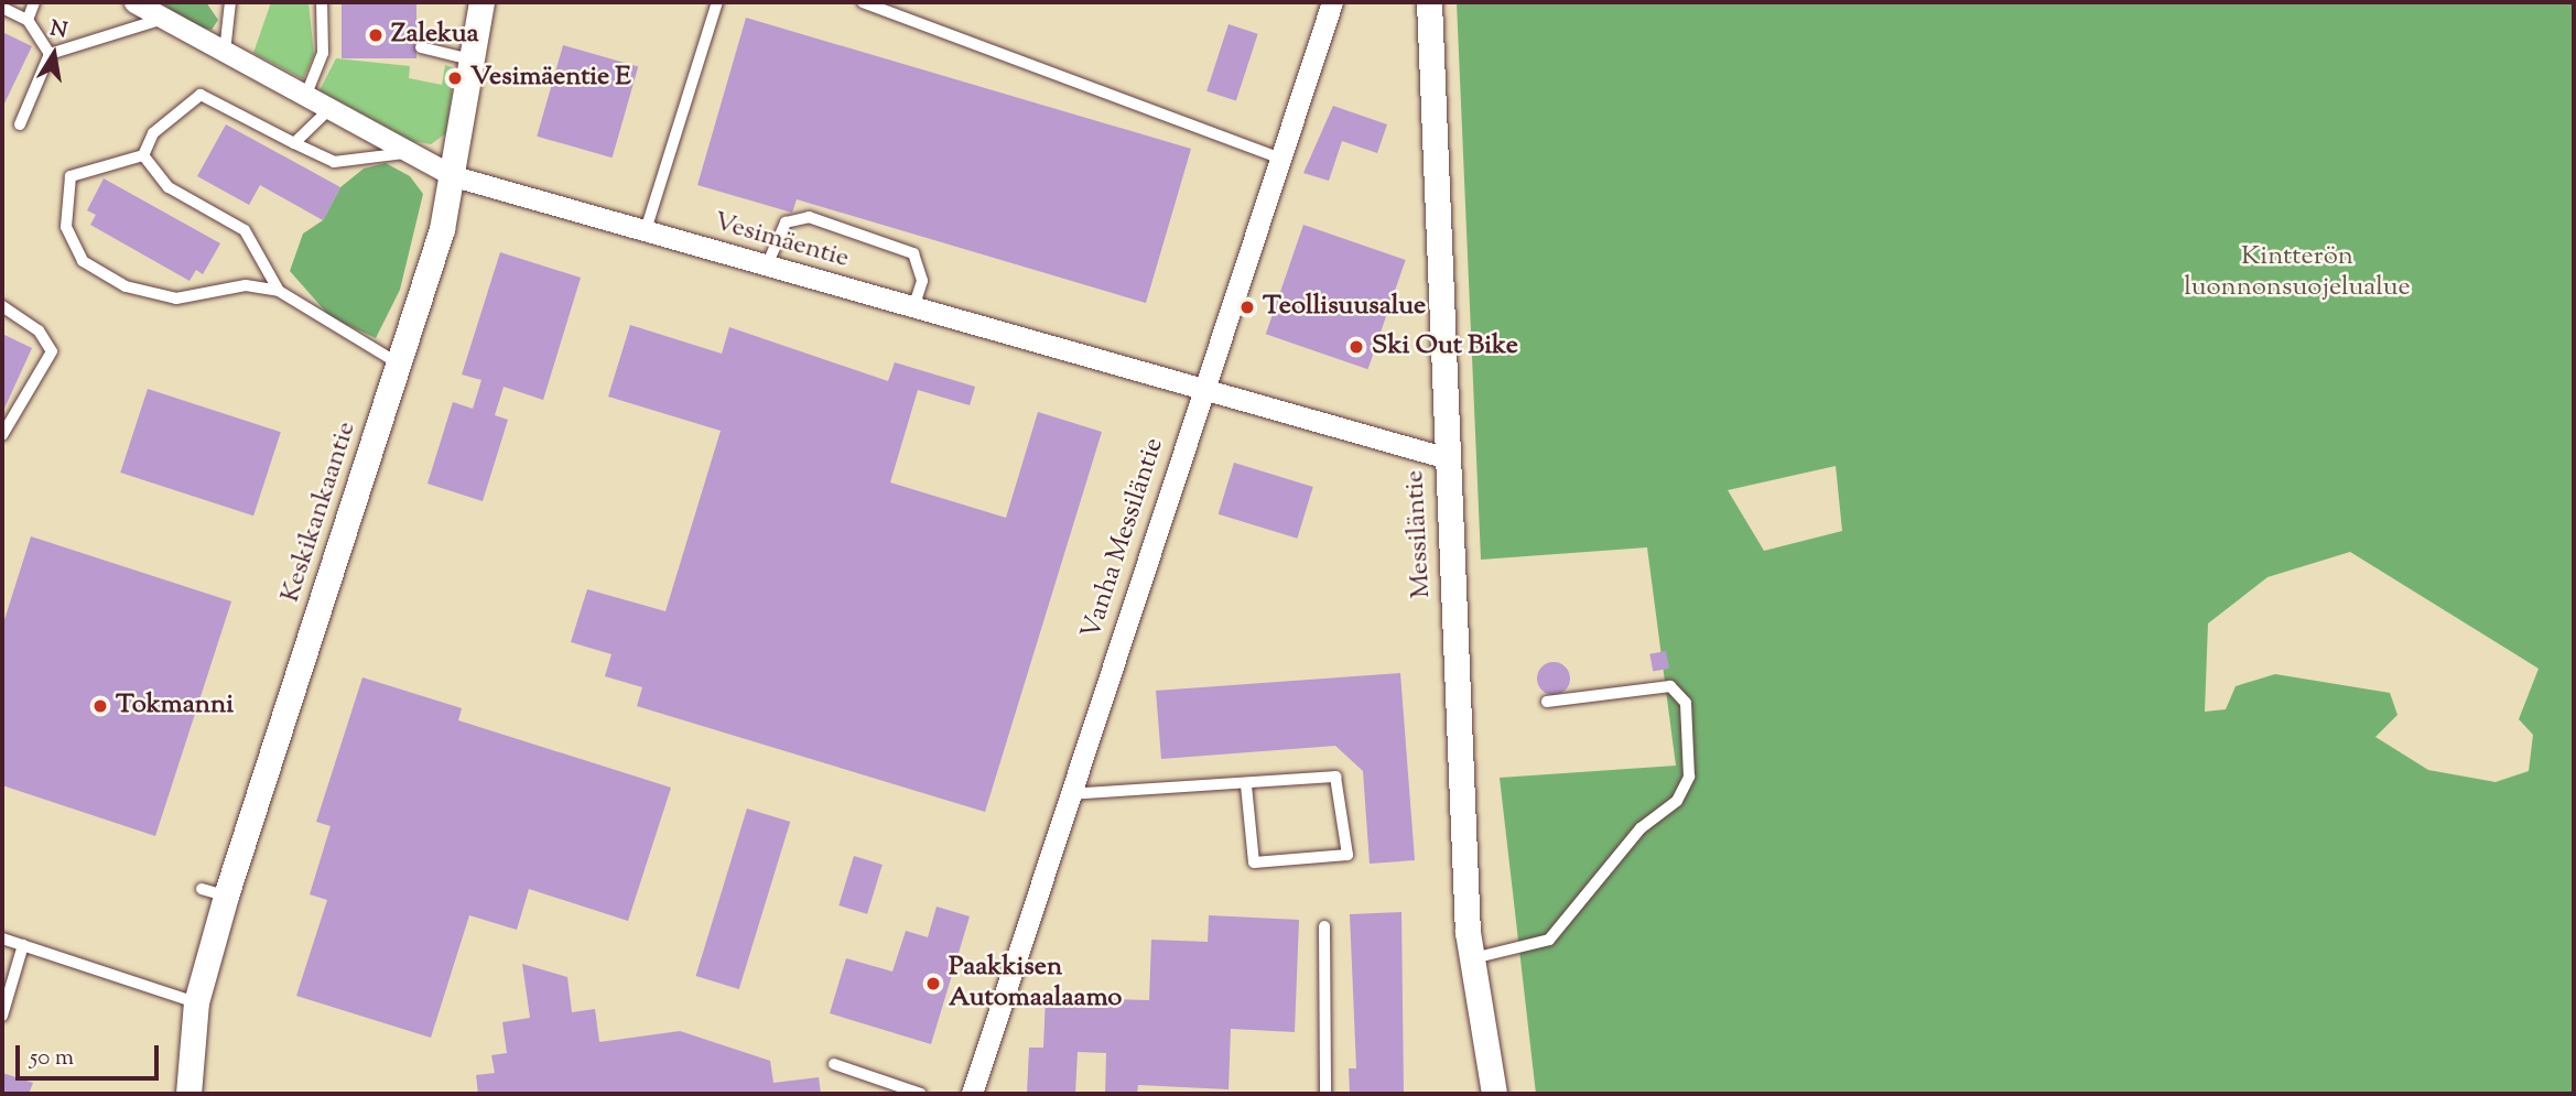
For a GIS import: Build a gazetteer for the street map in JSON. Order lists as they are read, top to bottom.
{
  "streets": {
    "street": [
      "Vesimäentie",
      "Keskikankaantie",
      "Messiläntie",
      "Vanha Messiläntie"
    ]
  },
  "crossings": [
    ["Vesimäentie", "Keskikankaantie"],
    ["Vesimäentie", "Messiläntie"],
    ["Vesimäentie", "Vanha Messiläntie"]
  ],
  "parks": ["Kintterön luonnonsuojelualue"],
  "places": [
    "Zalekua",
    "Vesimäentie E",
    "Teollisuusalue",
    "Ski Out Bike",
    "Tokmanni",
    "Paakkisen Automaalaamo"
  ],
  "scale_bar": "50 m",
  "north": "top"
}
